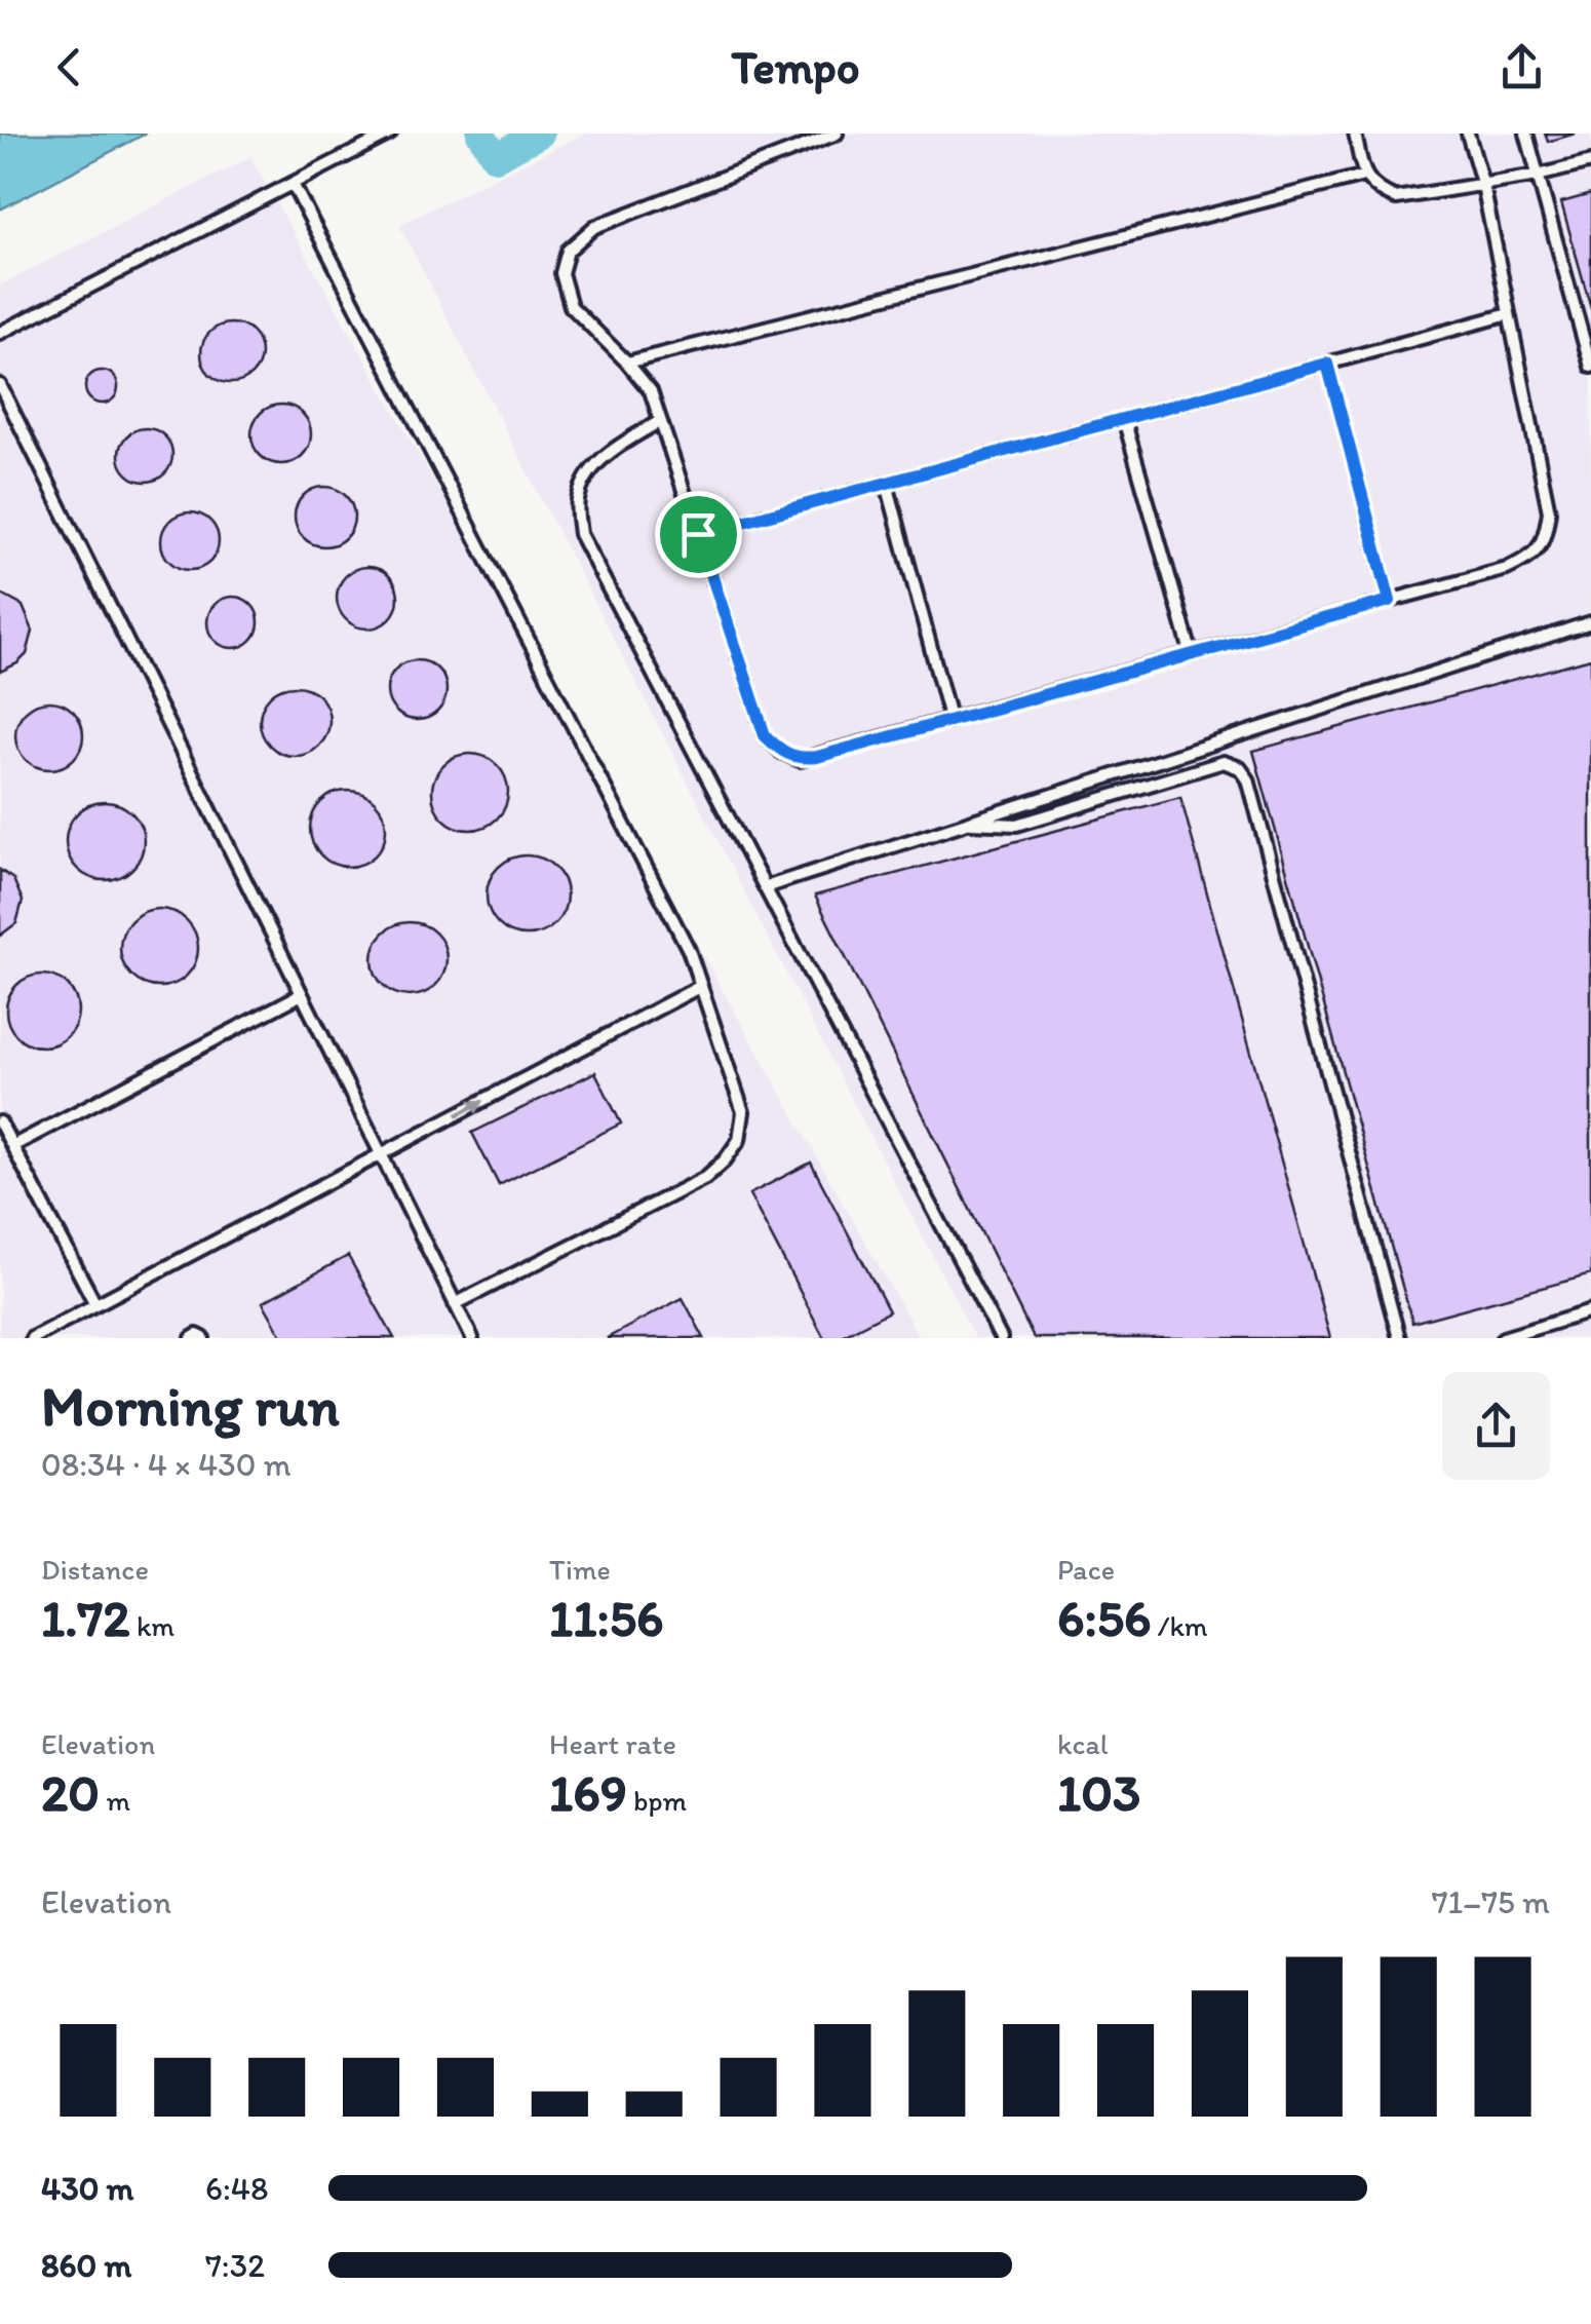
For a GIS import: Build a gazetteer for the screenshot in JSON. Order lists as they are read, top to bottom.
{
  "page": {
    "header": "Tempo",
    "heading": ["Morning run", "08:34 · 4 × 430 m"],
    "stats": [
      ["Distance", "1.72 km"],
      ["Time", "11:56"],
      ["Pace", "6:56 /km"],
      ["Elevation", "20 m"],
      ["Heart rate", "169 bpm"],
      ["kcal", "103"]
    ],
    "chart": ["Elevation", "71–75 m"],
    "list": [
      {
        "name": "430 m",
        "note": "6:48"
      },
      {
        "name": "860 m",
        "note": "7:32"
      }
    ]
  }
}
